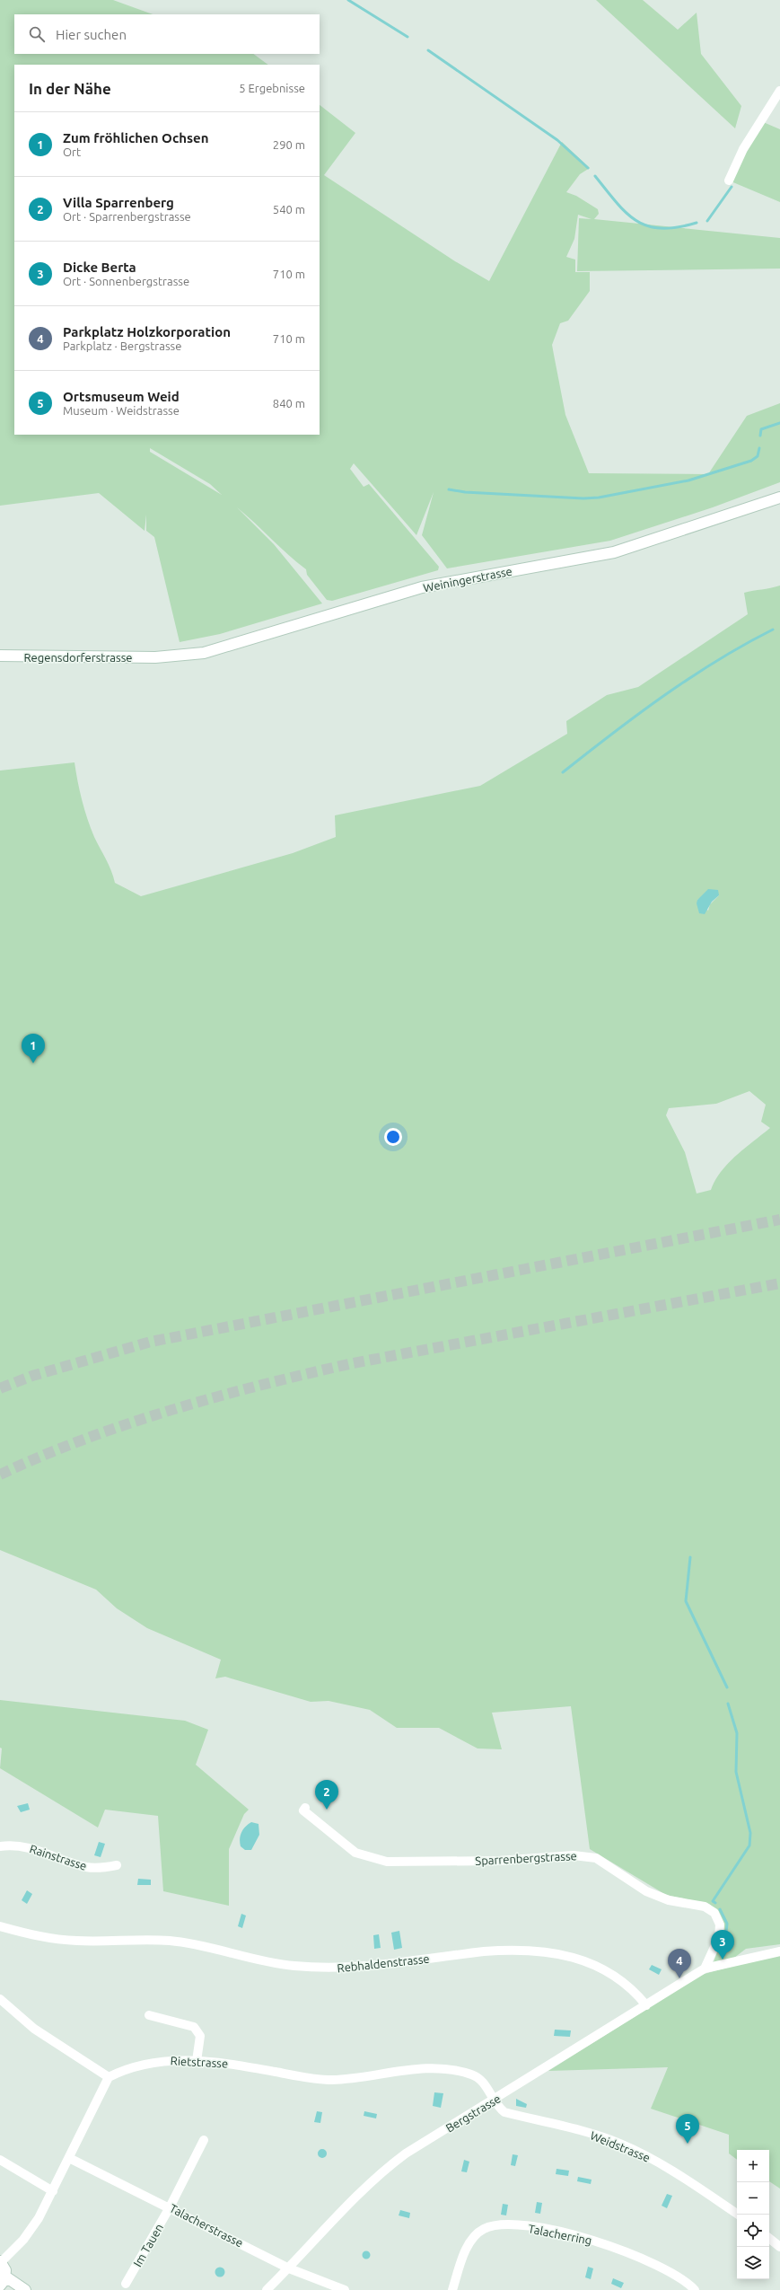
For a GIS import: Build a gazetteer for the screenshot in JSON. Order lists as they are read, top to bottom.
{
  "streets": {
    "street": [
      "Weiningerstrasse",
      "Regensdorferstrasse",
      "Rainstrasse",
      "Sparrenbergstrasse",
      "Rebhaldenstrasse",
      "Rietstrasse",
      "Bergstrasse",
      "Weidstrasse",
      "Talacherstrasse",
      "Talacherring",
      "Im Tauen"
    ]
  },
  "crossings": [
    ["Weiningerstrasse", "Regensdorferstrasse"],
    ["Sparrenbergstrasse", "Bergstrasse"],
    ["Rebhaldenstrasse", "Bergstrasse"],
    ["Rietstrasse", "Bergstrasse"],
    ["Rietstrasse", "Weidstrasse"],
    ["Bergstrasse", "Weidstrasse"],
    ["Bergstrasse", "Talacherstrasse"],
    ["Talacherstrasse", "Im Tauen"]
  ],
  "page": {
    "search": "Hier suchen",
    "heading": ["In der Nähe", "5 Ergebnisse"],
    "list": [
      {
        "mark": "1",
        "name": "Zum fröhlichen Ochsen",
        "note": "Ort",
        "value": "290 m"
      },
      {
        "mark": "2",
        "name": "Villa Sparrenberg",
        "note": "Ort · Sparrenbergstrasse",
        "value": "540 m"
      },
      {
        "mark": "3",
        "name": "Dicke Berta",
        "note": "Ort · Sonnenbergstrasse",
        "value": "710 m"
      },
      {
        "mark": "4",
        "name": "Parkplatz Holzkorporation",
        "note": "Parkplatz · Bergstrasse",
        "value": "710 m"
      },
      {
        "mark": "5",
        "name": "Ortsmuseum Weid",
        "note": "Museum · Weidstrasse",
        "value": "840 m"
      }
    ],
    "pins": [
      "1",
      "2",
      "3",
      "4",
      "5"
    ],
    "map_buttons": ["+", "−"]
  }
}
